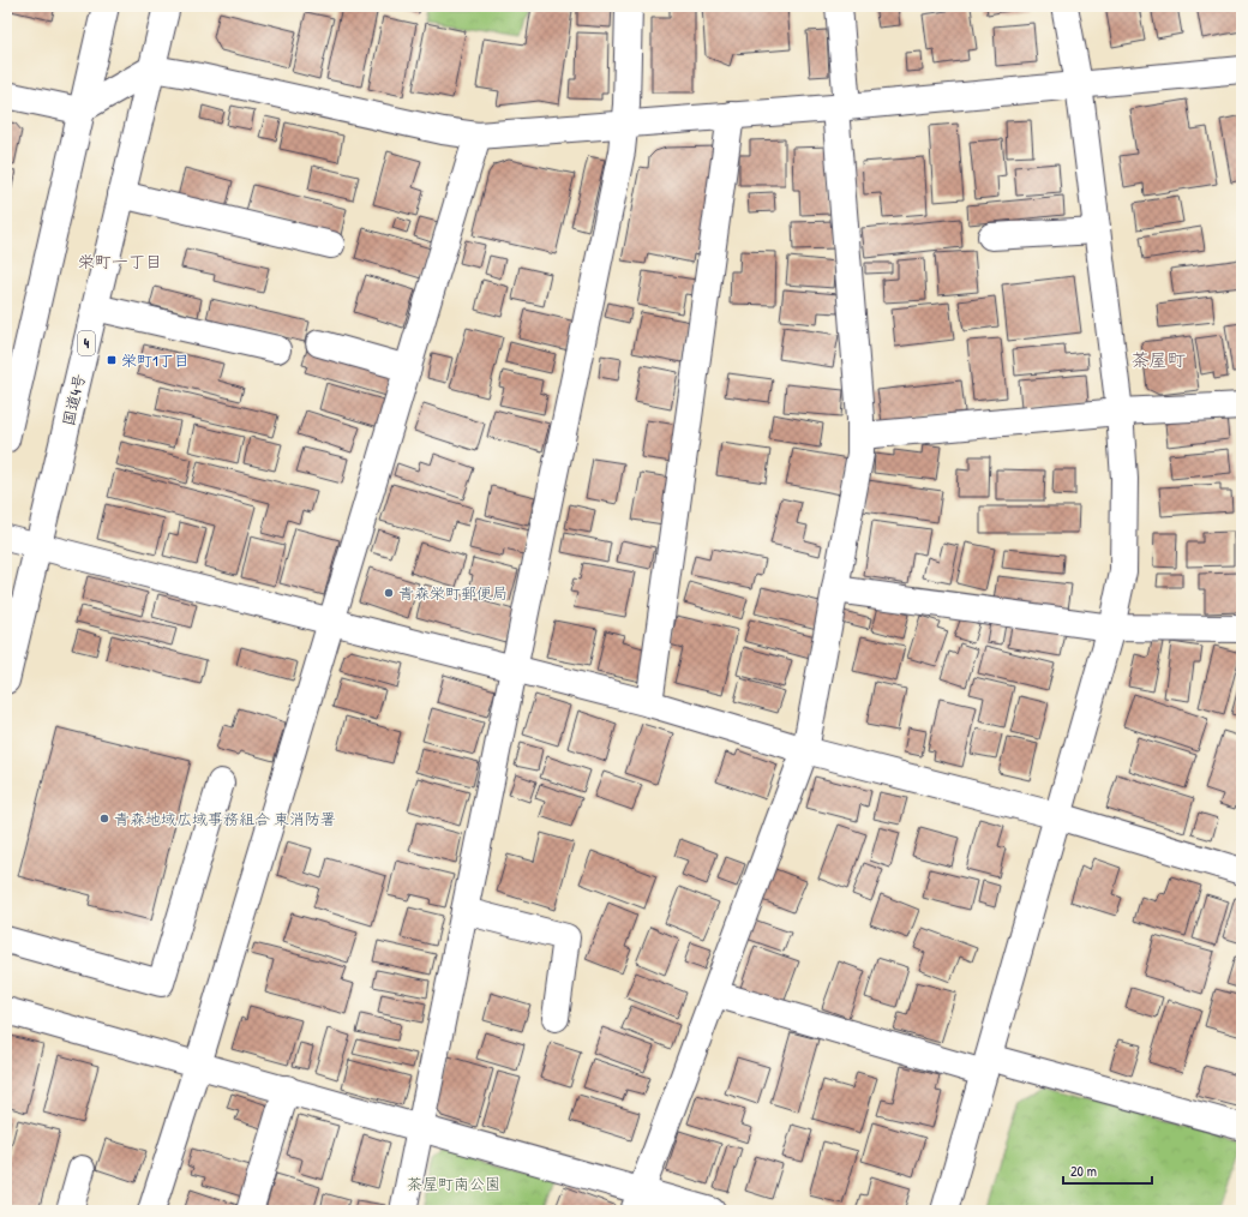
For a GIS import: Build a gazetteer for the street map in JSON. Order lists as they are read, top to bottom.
{
  "streets": {
    "main road": ["4", "国道4号"]
  },
  "districts": ["栄町一丁目", "茶屋町"],
  "parks": ["茶屋町南公園"],
  "places": {
    "transit": ["栄町1丁目"],
    "other": ["青森栄町郵便局", "青森地域広域事務組合 東消防署"]
  },
  "scale_bar": "20 m"
}
